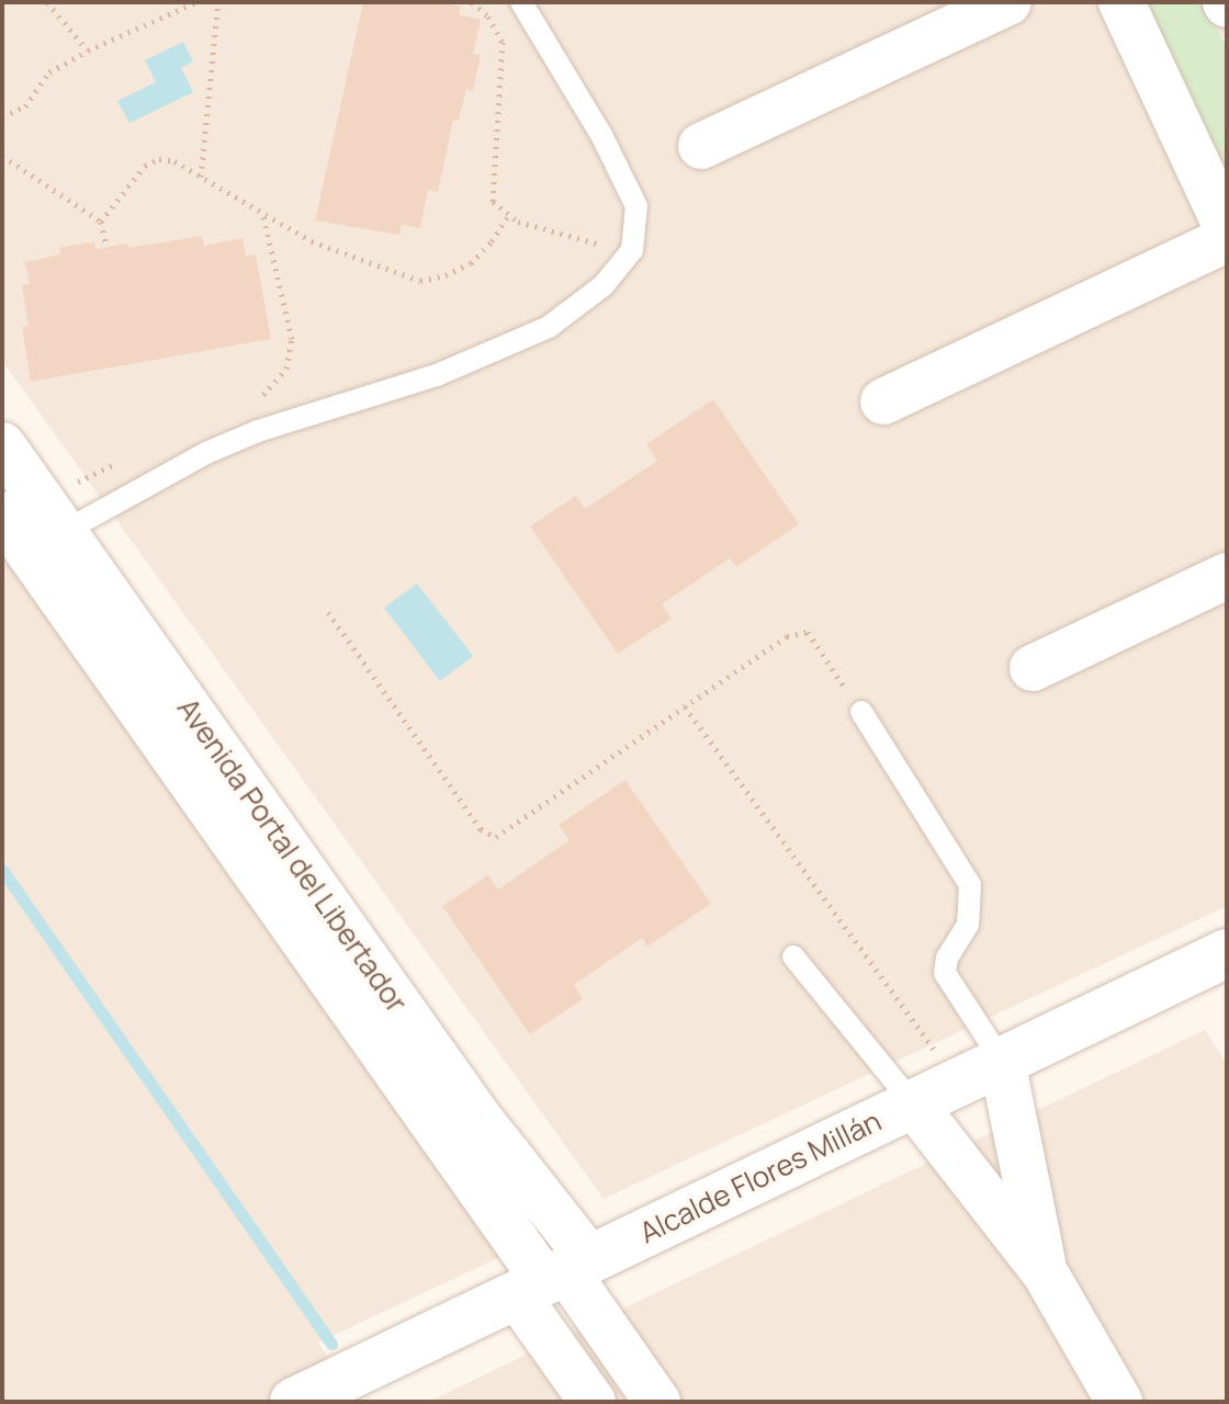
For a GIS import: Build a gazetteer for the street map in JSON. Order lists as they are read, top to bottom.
{
  "streets": {
    "street": ["Avenida Portal del Libertador", "Alcalde Flores Millán"]
  },
  "crossings": [
    ["Avenida Portal del Libertador", "Alcalde Flores Millán"]
  ]
}
